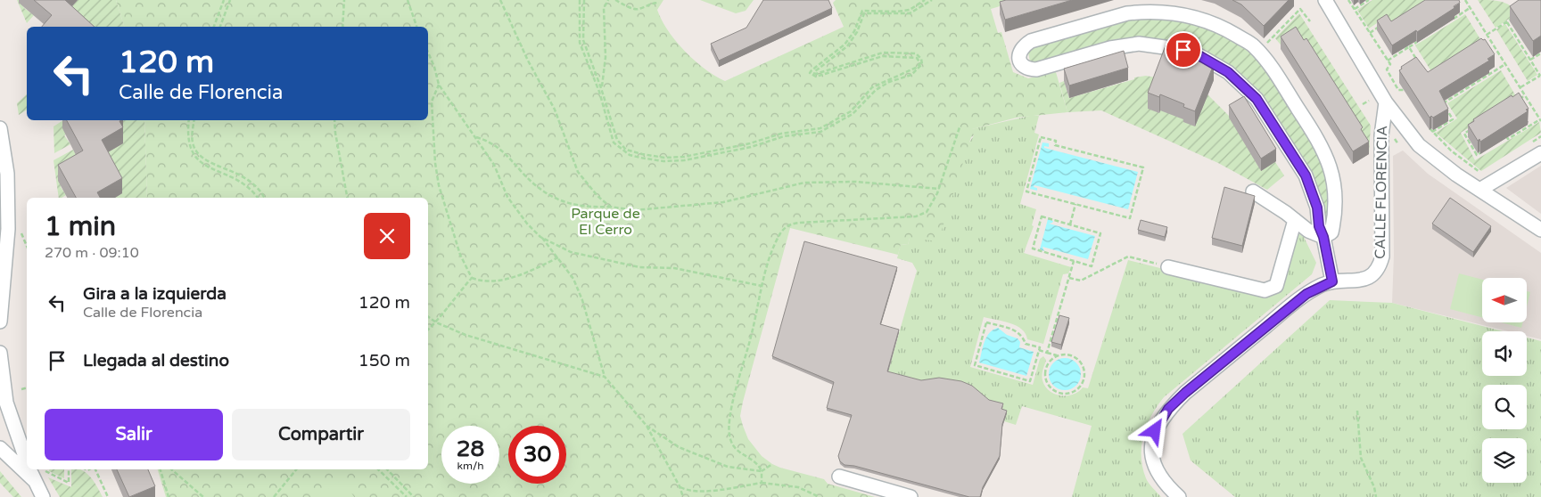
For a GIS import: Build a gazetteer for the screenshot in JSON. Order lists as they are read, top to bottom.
{
  "streets": {
    "street": ["CALLE FLORENCIA"]
  },
  "parks": ["Parque de El Cerro"],
  "north": "left",
  "page": {
    "turn": ["120 m", "Calle de Florencia"],
    "heading": ["1 min", "270 m · 09:10"],
    "list": [
      {
        "name": "Gira a la izquierda",
        "note": "Calle de Florencia",
        "value": "120 m"
      },
      {
        "name": "Llegada al destino",
        "value": "150 m"
      }
    ],
    "buttons": ["Salir", "Compartir"],
    "speed": "28 km/h",
    "limit": "30"
  }
}
